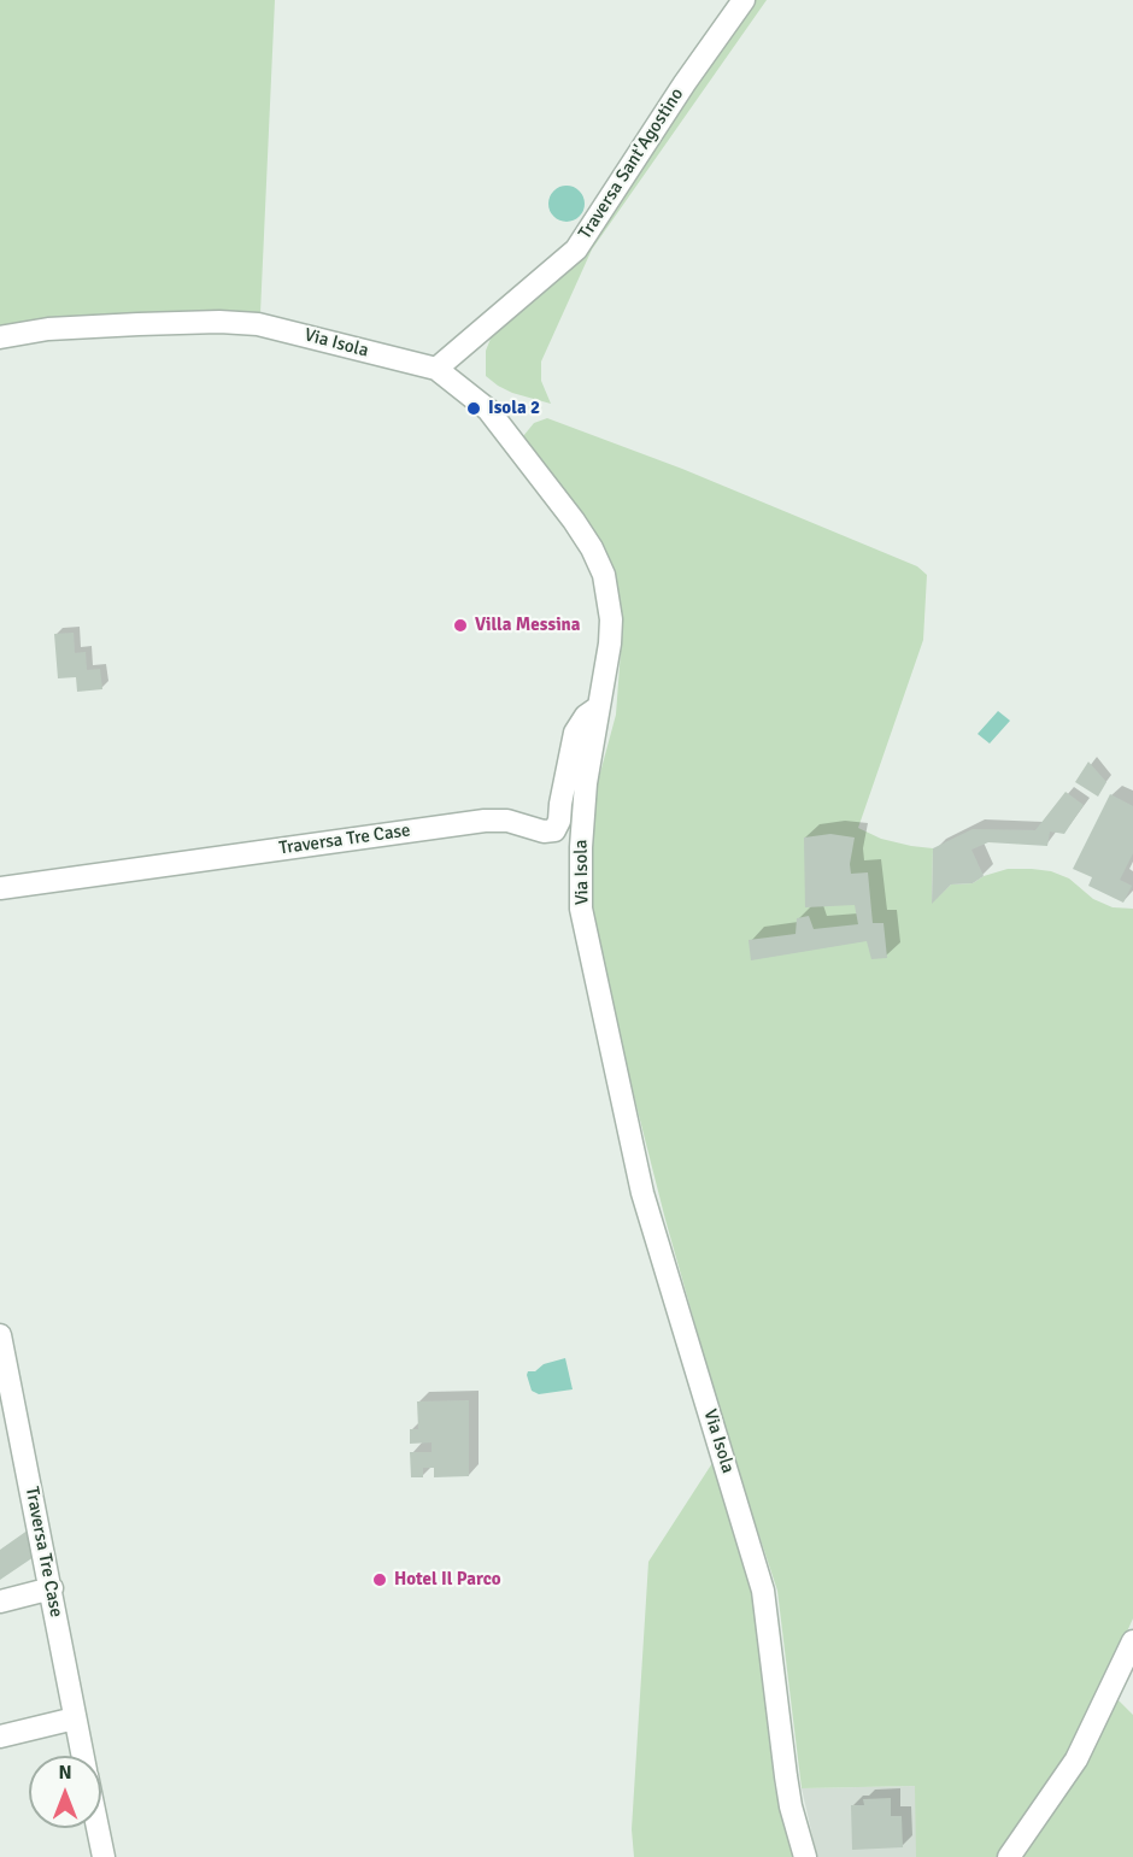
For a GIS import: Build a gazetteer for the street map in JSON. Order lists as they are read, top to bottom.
{
  "streets": {
    "street": ["Traversa Sant'Agostino", "Via Isola", "Traversa Tre Case"]
  },
  "crossings": [
    ["Traversa Sant'Agostino", "Via Isola"],
    ["Via Isola", "Traversa Tre Case"]
  ],
  "places": ["Isola 2", "Villa Messina", "Hotel Il Parco"],
  "north": "top"
}
